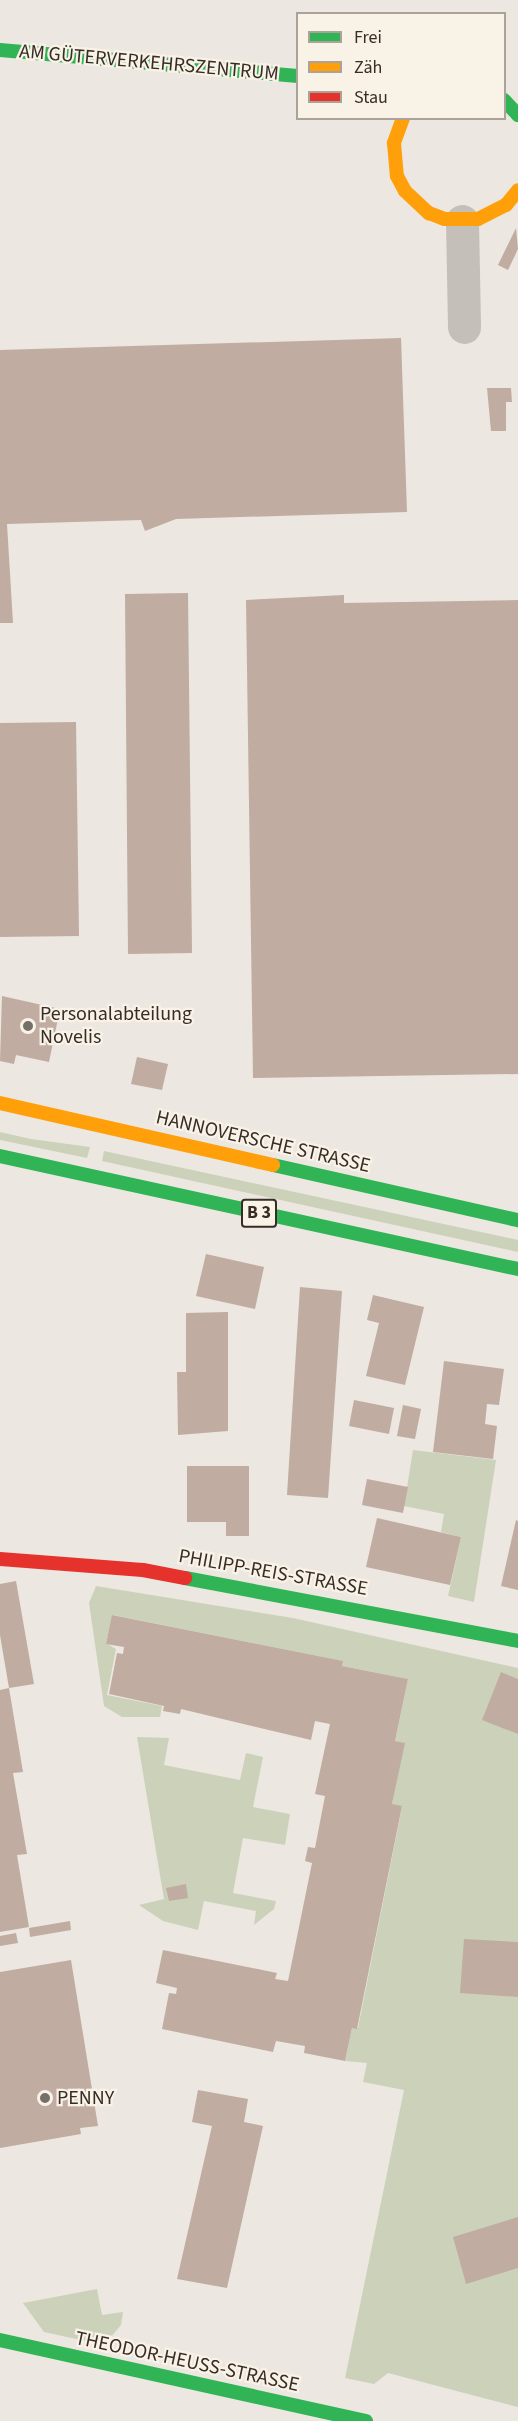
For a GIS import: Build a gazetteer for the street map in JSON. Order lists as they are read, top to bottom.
{
  "streets": {
    "street": [
      "AM GÜTERVERKEHRSZENTRUM",
      "HANNOVERSCHE STRASSE",
      "B 3",
      "PHILIPP-REIS-STRASSE",
      "THEODOR-HEUSS-STRASSE"
    ]
  },
  "places": ["Personalabteilung Novelis", "PENNY"],
  "legend": ["Frei", "Zäh", "Stau"]
}
